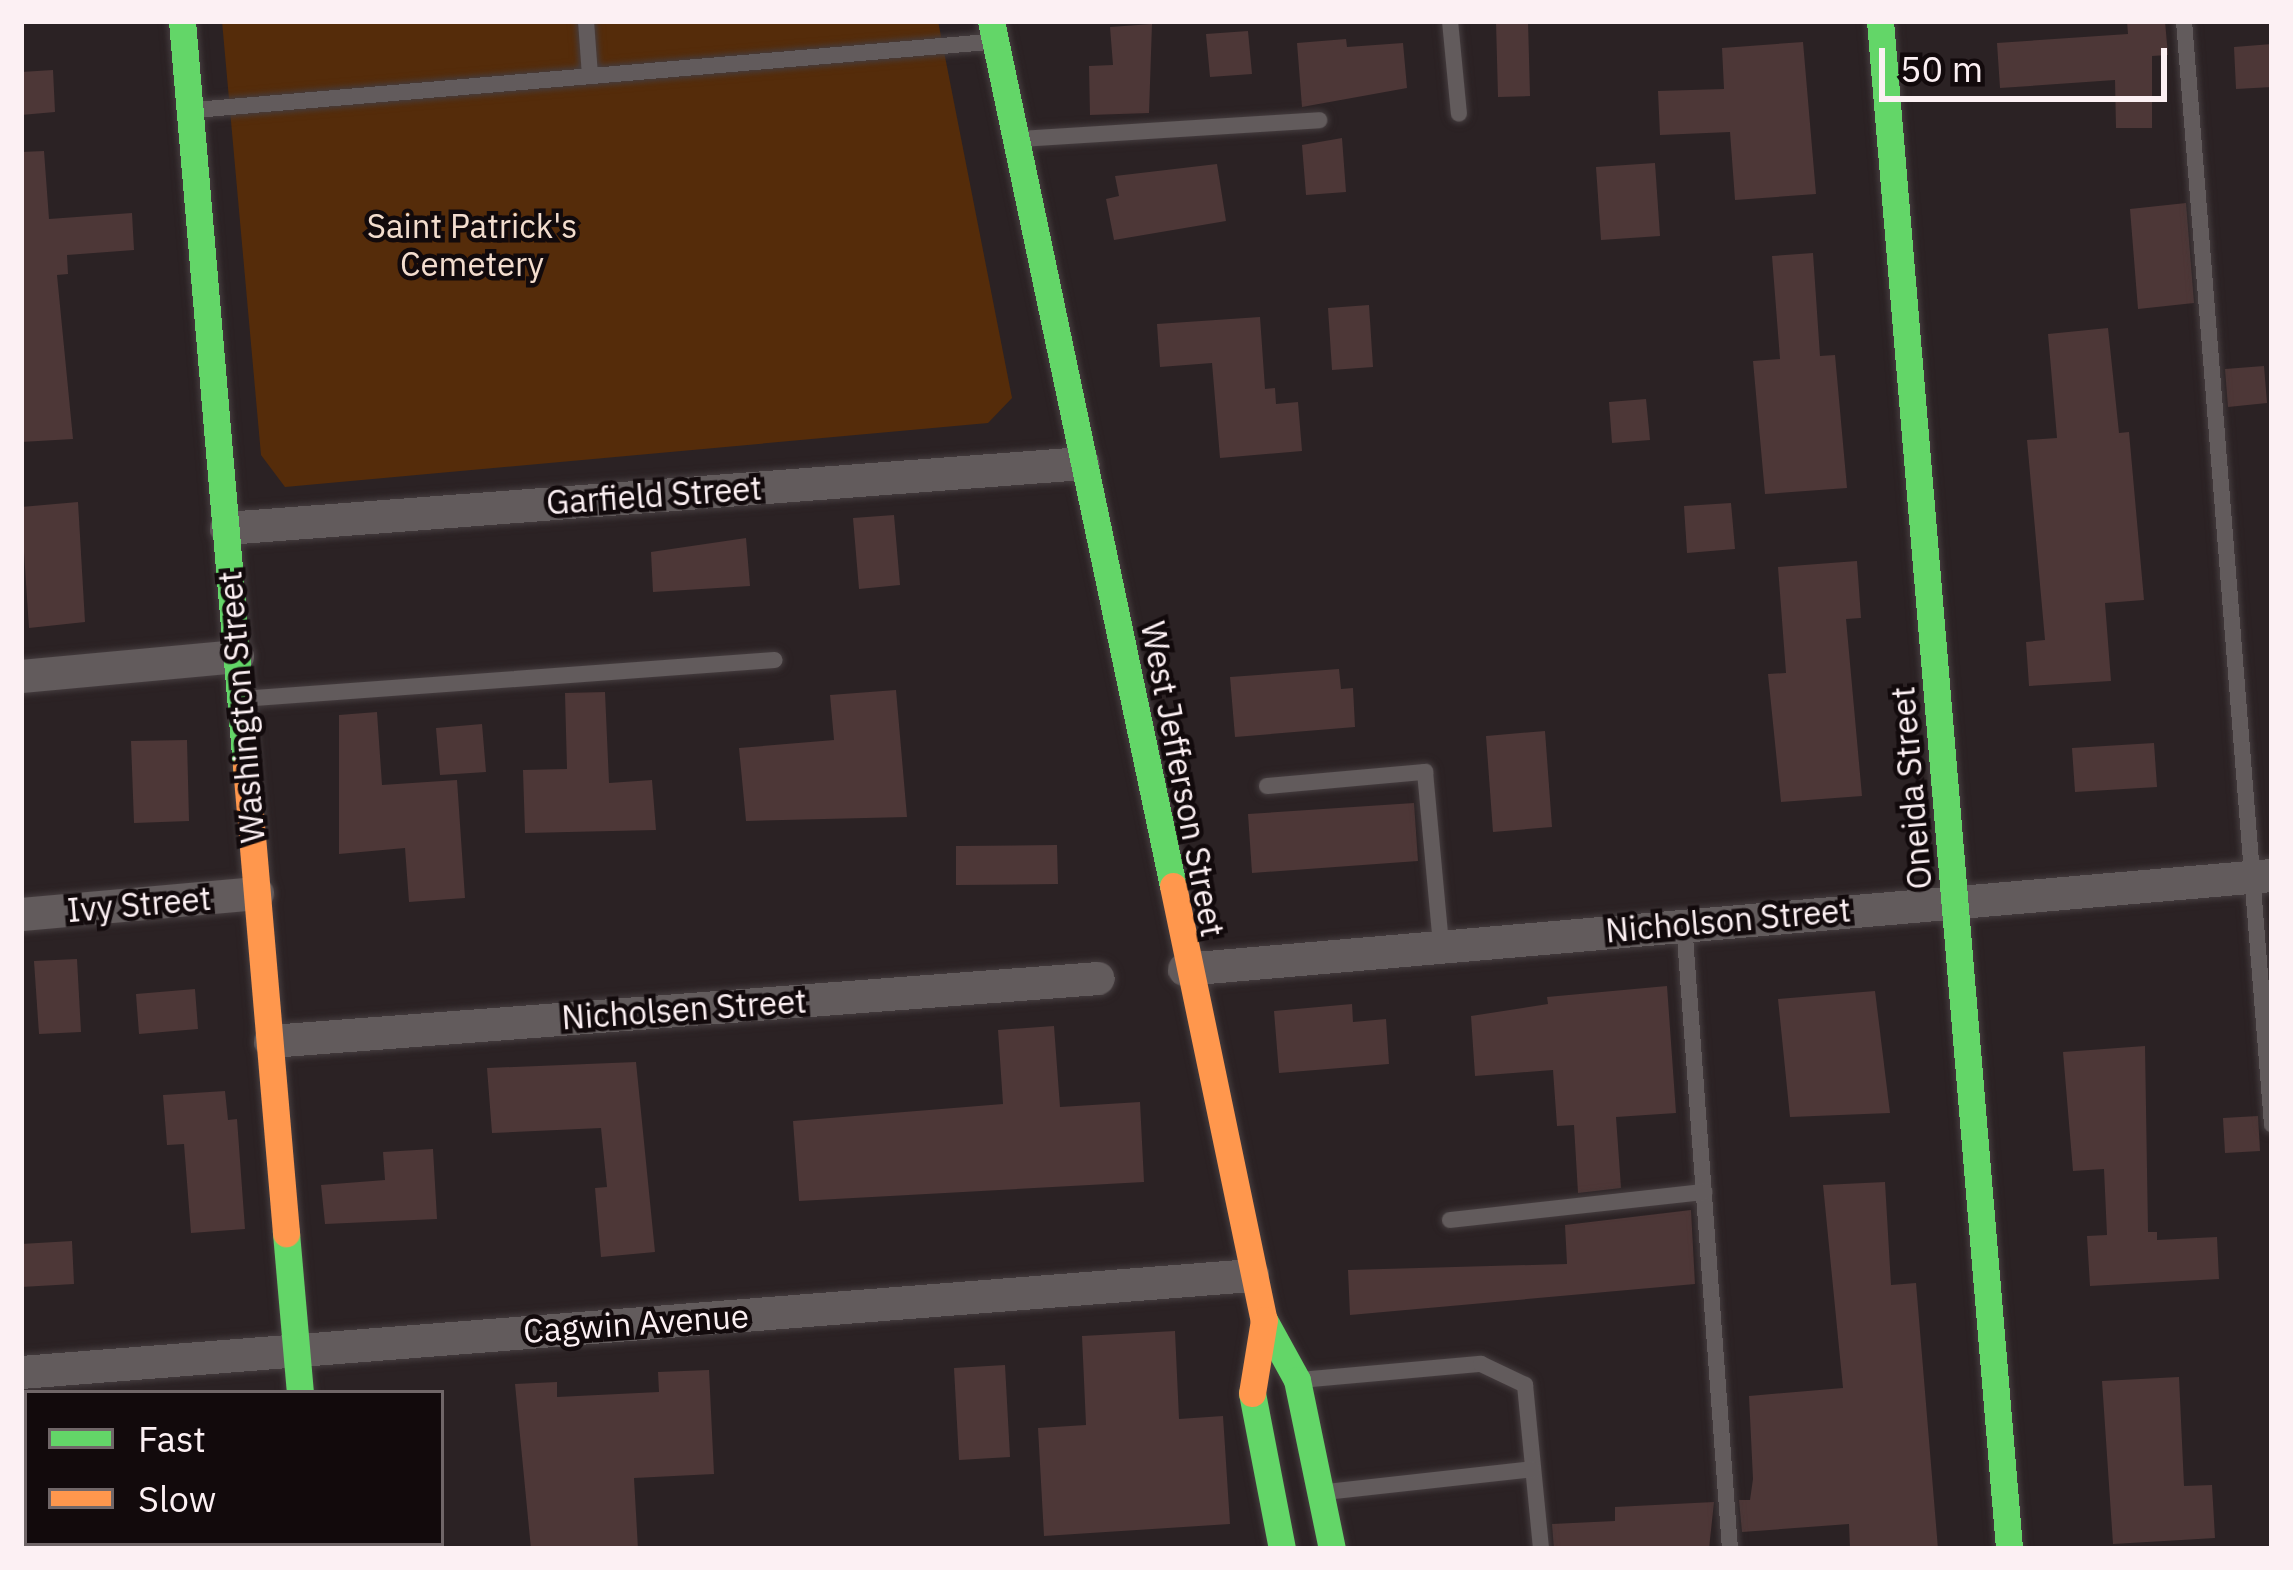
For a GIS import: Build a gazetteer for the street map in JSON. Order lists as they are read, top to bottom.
{
  "streets": {
    "street": [
      "Garfield Street",
      "Washington Street",
      "West Jefferson Street",
      "Oneida Street",
      "Ivy Street",
      "Nicholson Street",
      "Nicholsen Street",
      "Cagwin Avenue"
    ]
  },
  "crossings": [
    ["Garfield Street", "Washington Street"],
    ["Garfield Street", "West Jefferson Street"],
    ["Washington Street", "Ivy Street"],
    ["Washington Street", "Nicholsen Street"],
    ["Washington Street", "Cagwin Avenue"],
    ["West Jefferson Street", "Nicholson Street"],
    ["West Jefferson Street", "Cagwin Avenue"],
    ["Oneida Street", "Nicholson Street"]
  ],
  "parks": ["Saint Patrick's Cemetery"],
  "legend": ["Fast", "Slow"],
  "scale_bar": "50 m"
}
